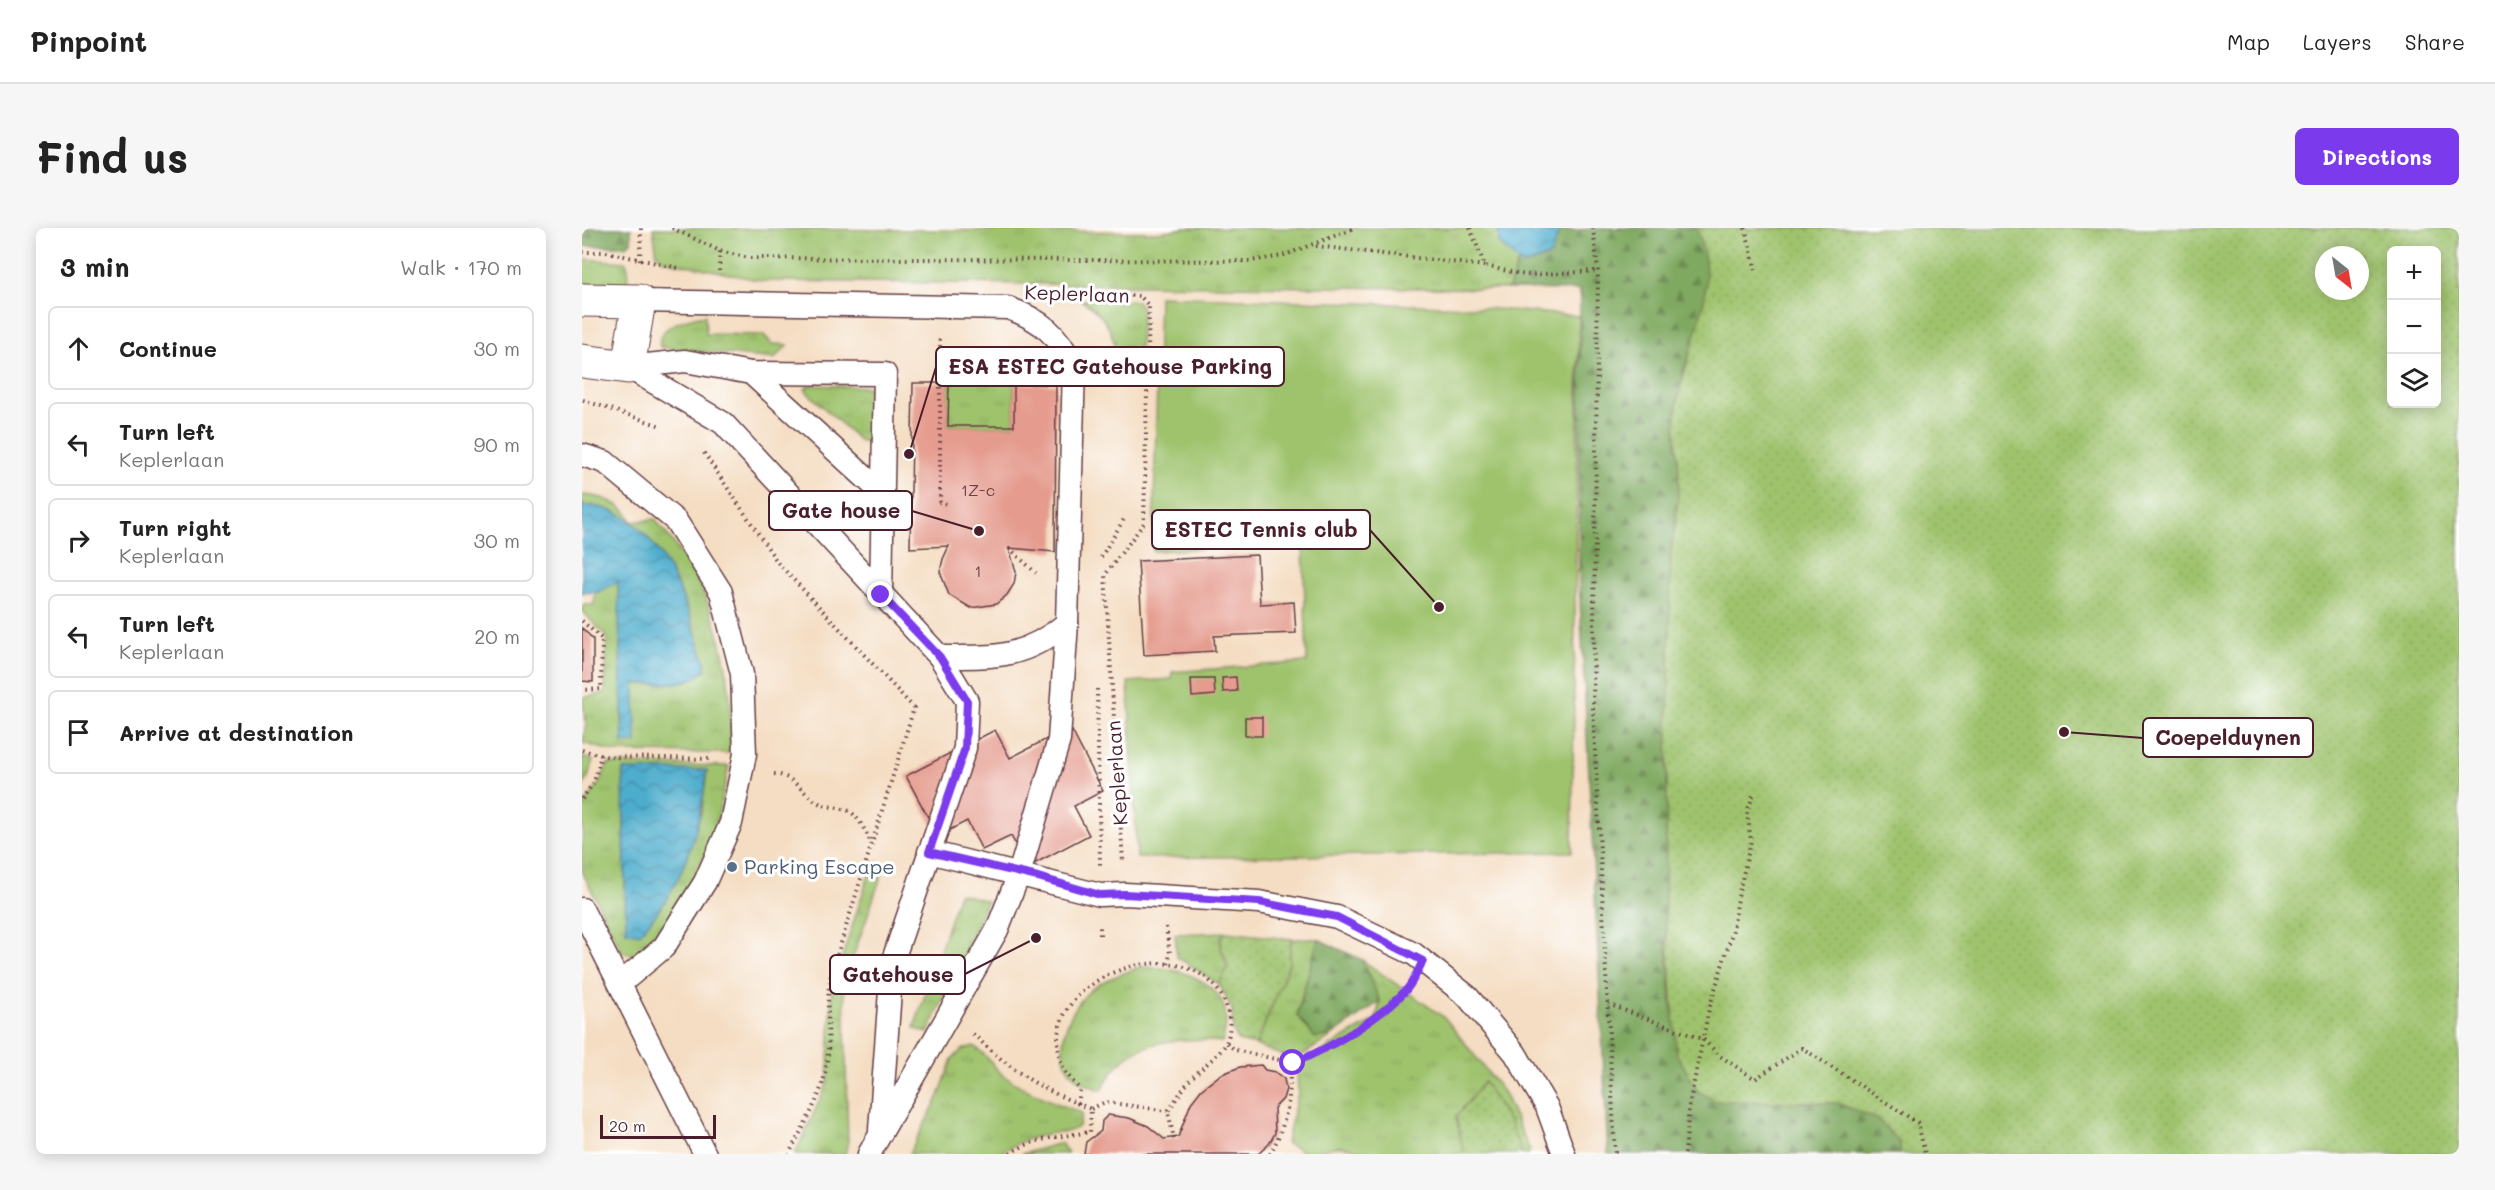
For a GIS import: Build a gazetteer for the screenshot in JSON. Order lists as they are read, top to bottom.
{
  "streets": {
    "street": ["Keplerlaan"]
  },
  "places": [
    "ESA ESTEC Gatehouse Parking",
    "Gate house",
    "ESTEC Tennis club",
    "Coepelduynen",
    "Parking Escape",
    "Gatehouse"
  ],
  "house_numbers": ["1Z-c", "1"],
  "scale_bar": "20 m",
  "north": "bottom right",
  "page": {
    "header": "Pinpoint",
    "nav": ["Map", "Layers", "Share"],
    "buttons": "Directions",
    "title": "Find us",
    "heading": ["3 min", "Walk · 170 m"],
    "map_buttons": ["+", "−"],
    "list": [
      ["Continue", "30 m"],
      ["Turn left", "Keplerlaan", "90 m"],
      ["Turn right", "Keplerlaan", "30 m"],
      ["Turn left", "Keplerlaan", "20 m"],
      "Arrive at destination"
    ],
    "scale": "20 m"
  }
}
